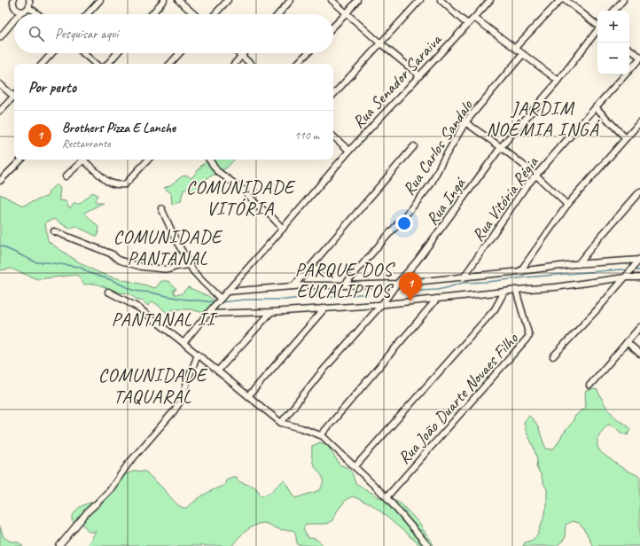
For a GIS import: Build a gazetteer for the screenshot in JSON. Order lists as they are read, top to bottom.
{
  "streets": {
    "street": [
      "Rua Senador Saraiva",
      "Rua Carlos Sandalo",
      "Rua Vitória Régia",
      "Rua Ingá",
      "Rua João Duarte Novaes Filho"
    ]
  },
  "districts": [
    "JARDIM NOÊMIA INGÁ",
    "COMUNIDADE VITÓRIA",
    "COMUNIDADE PANTANAL",
    "PARQUE DOS EUCALIPTOS",
    "PANTANAL II",
    "COMUNIDADE TAQUARAL"
  ],
  "page": {
    "map_buttons": ["+", "−"],
    "search": "Pesquisar aqui",
    "heading": "Por perto",
    "list": [
      {
        "mark": "1",
        "name": "Brothers Pizza E Lanche",
        "note": "Restaurante",
        "value": "110 m"
      }
    ],
    "pins": "1"
  }
}
